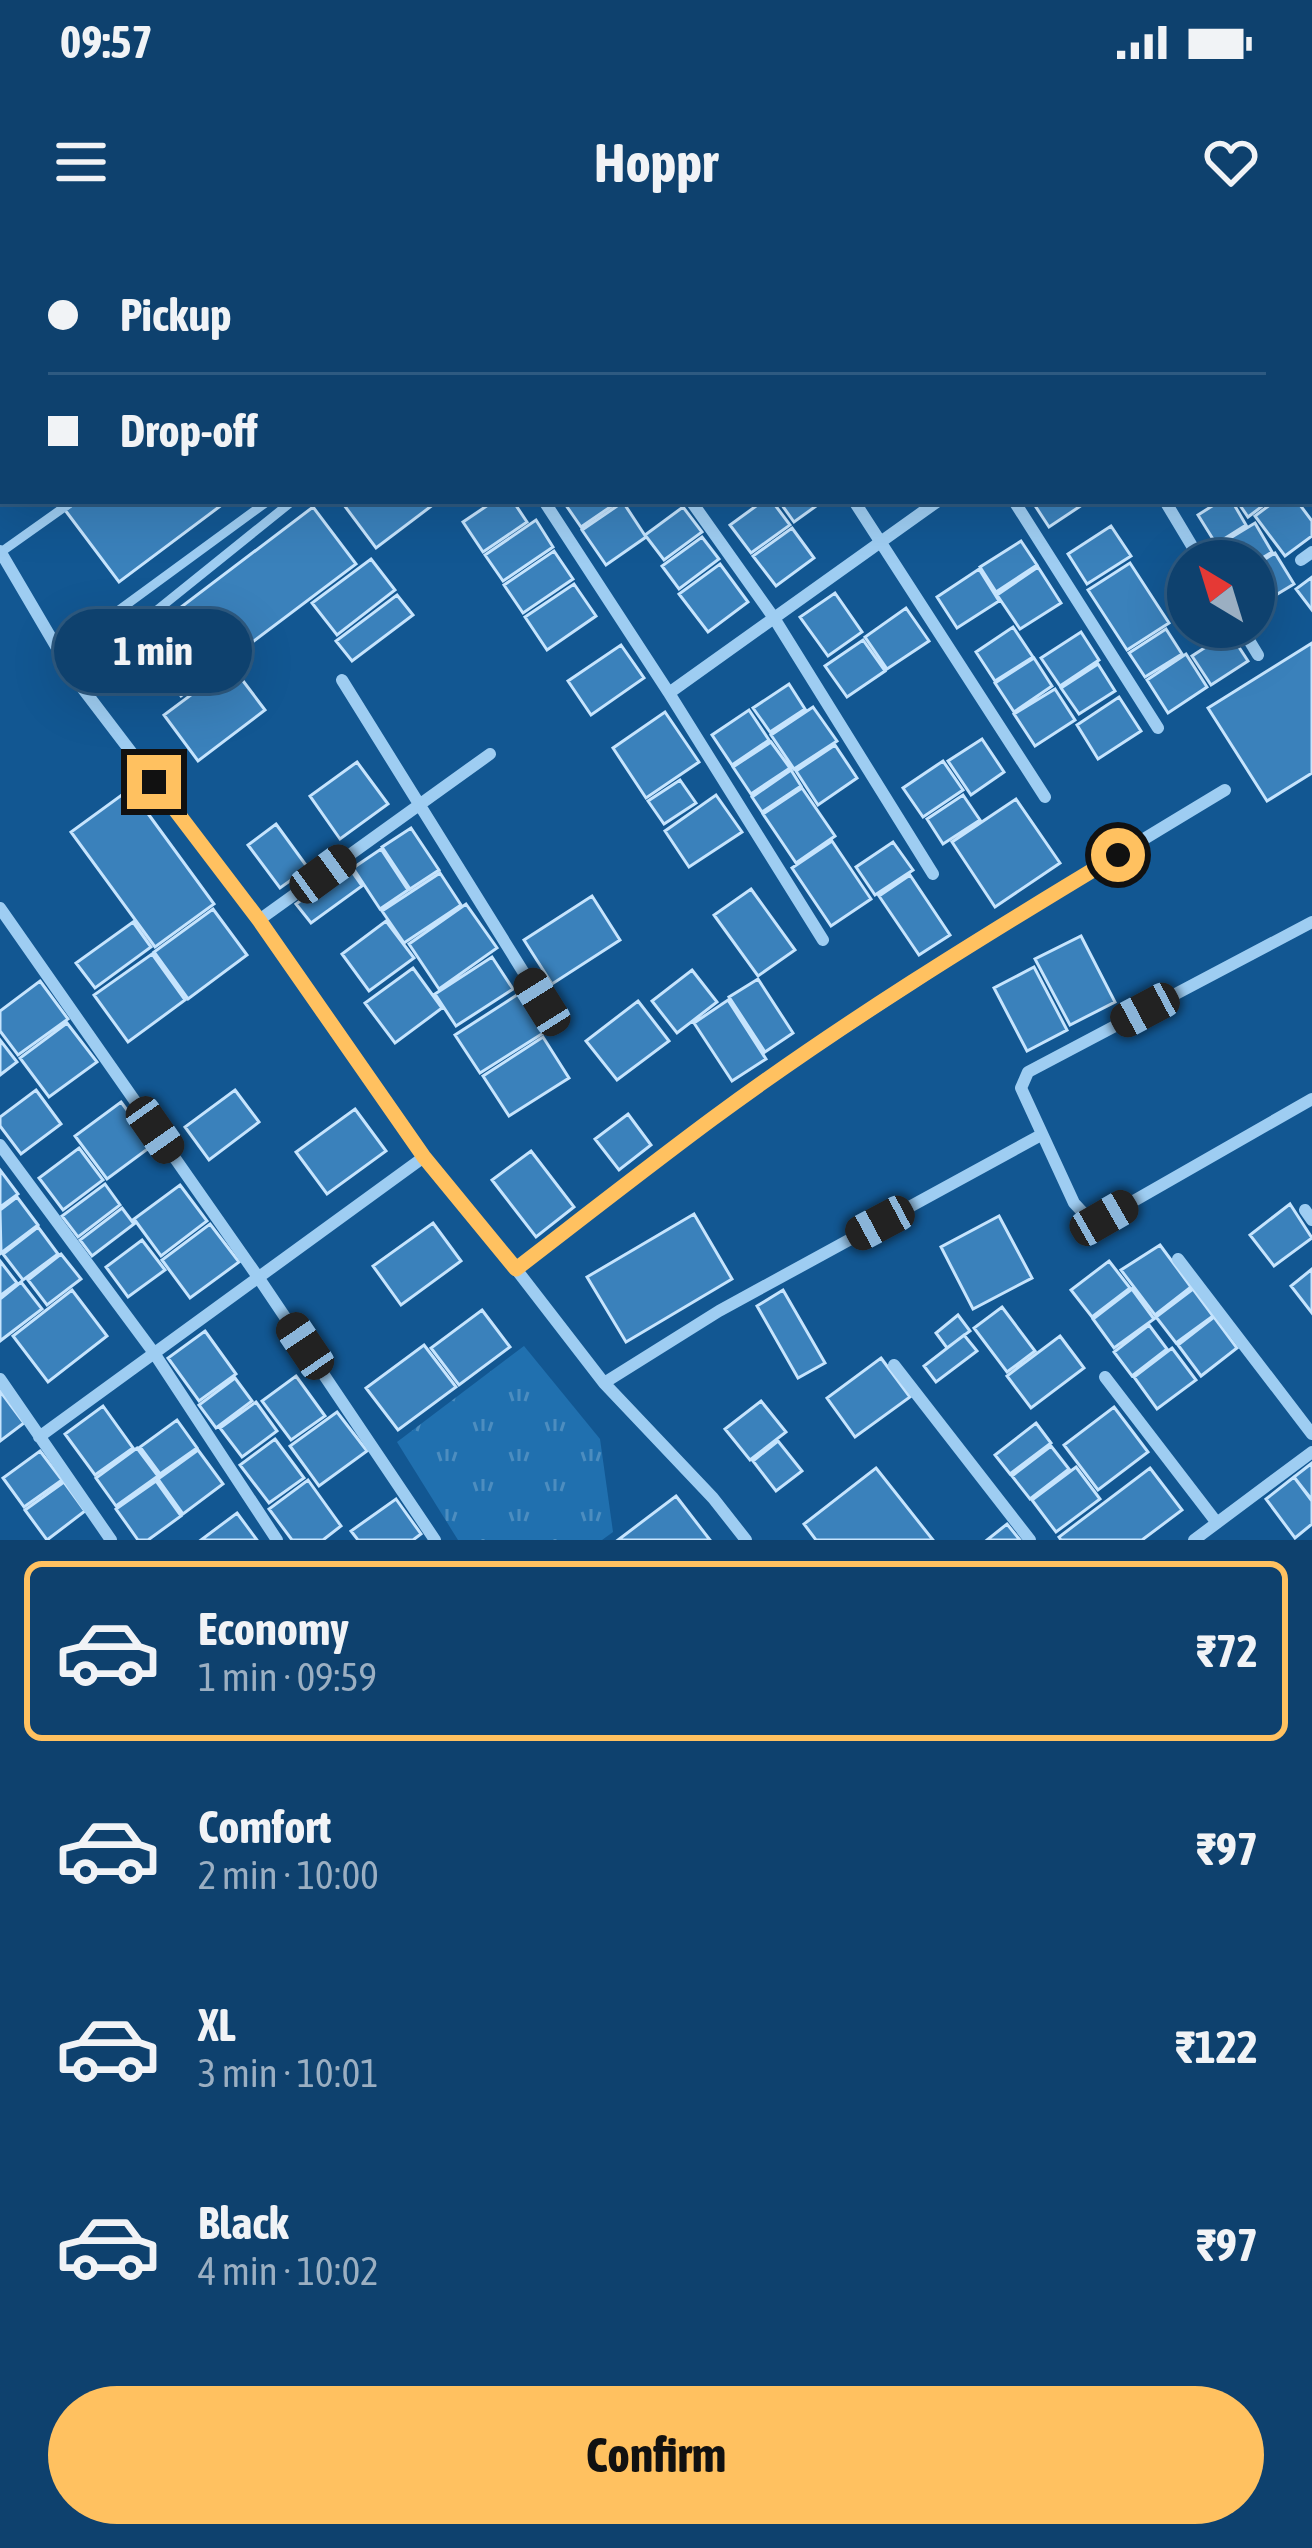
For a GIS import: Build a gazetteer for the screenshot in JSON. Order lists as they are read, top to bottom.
{
  "north": "top left",
  "page": {
    "status": "09:57",
    "header": "Hoppr",
    "banner": ["Pickup", "Drop-off"],
    "bubble": "1 min",
    "list": [
      {
        "name": "Economy",
        "note": "1 min · 09:59",
        "value": "₹72"
      },
      {
        "name": "Comfort",
        "note": "2 min · 10:00",
        "value": "₹97"
      },
      {
        "name": "XL",
        "note": "3 min · 10:01",
        "value": "₹122"
      },
      {
        "name": "Black",
        "note": "4 min · 10:02",
        "value": "₹97"
      }
    ],
    "buttons": "Confirm"
  }
}
